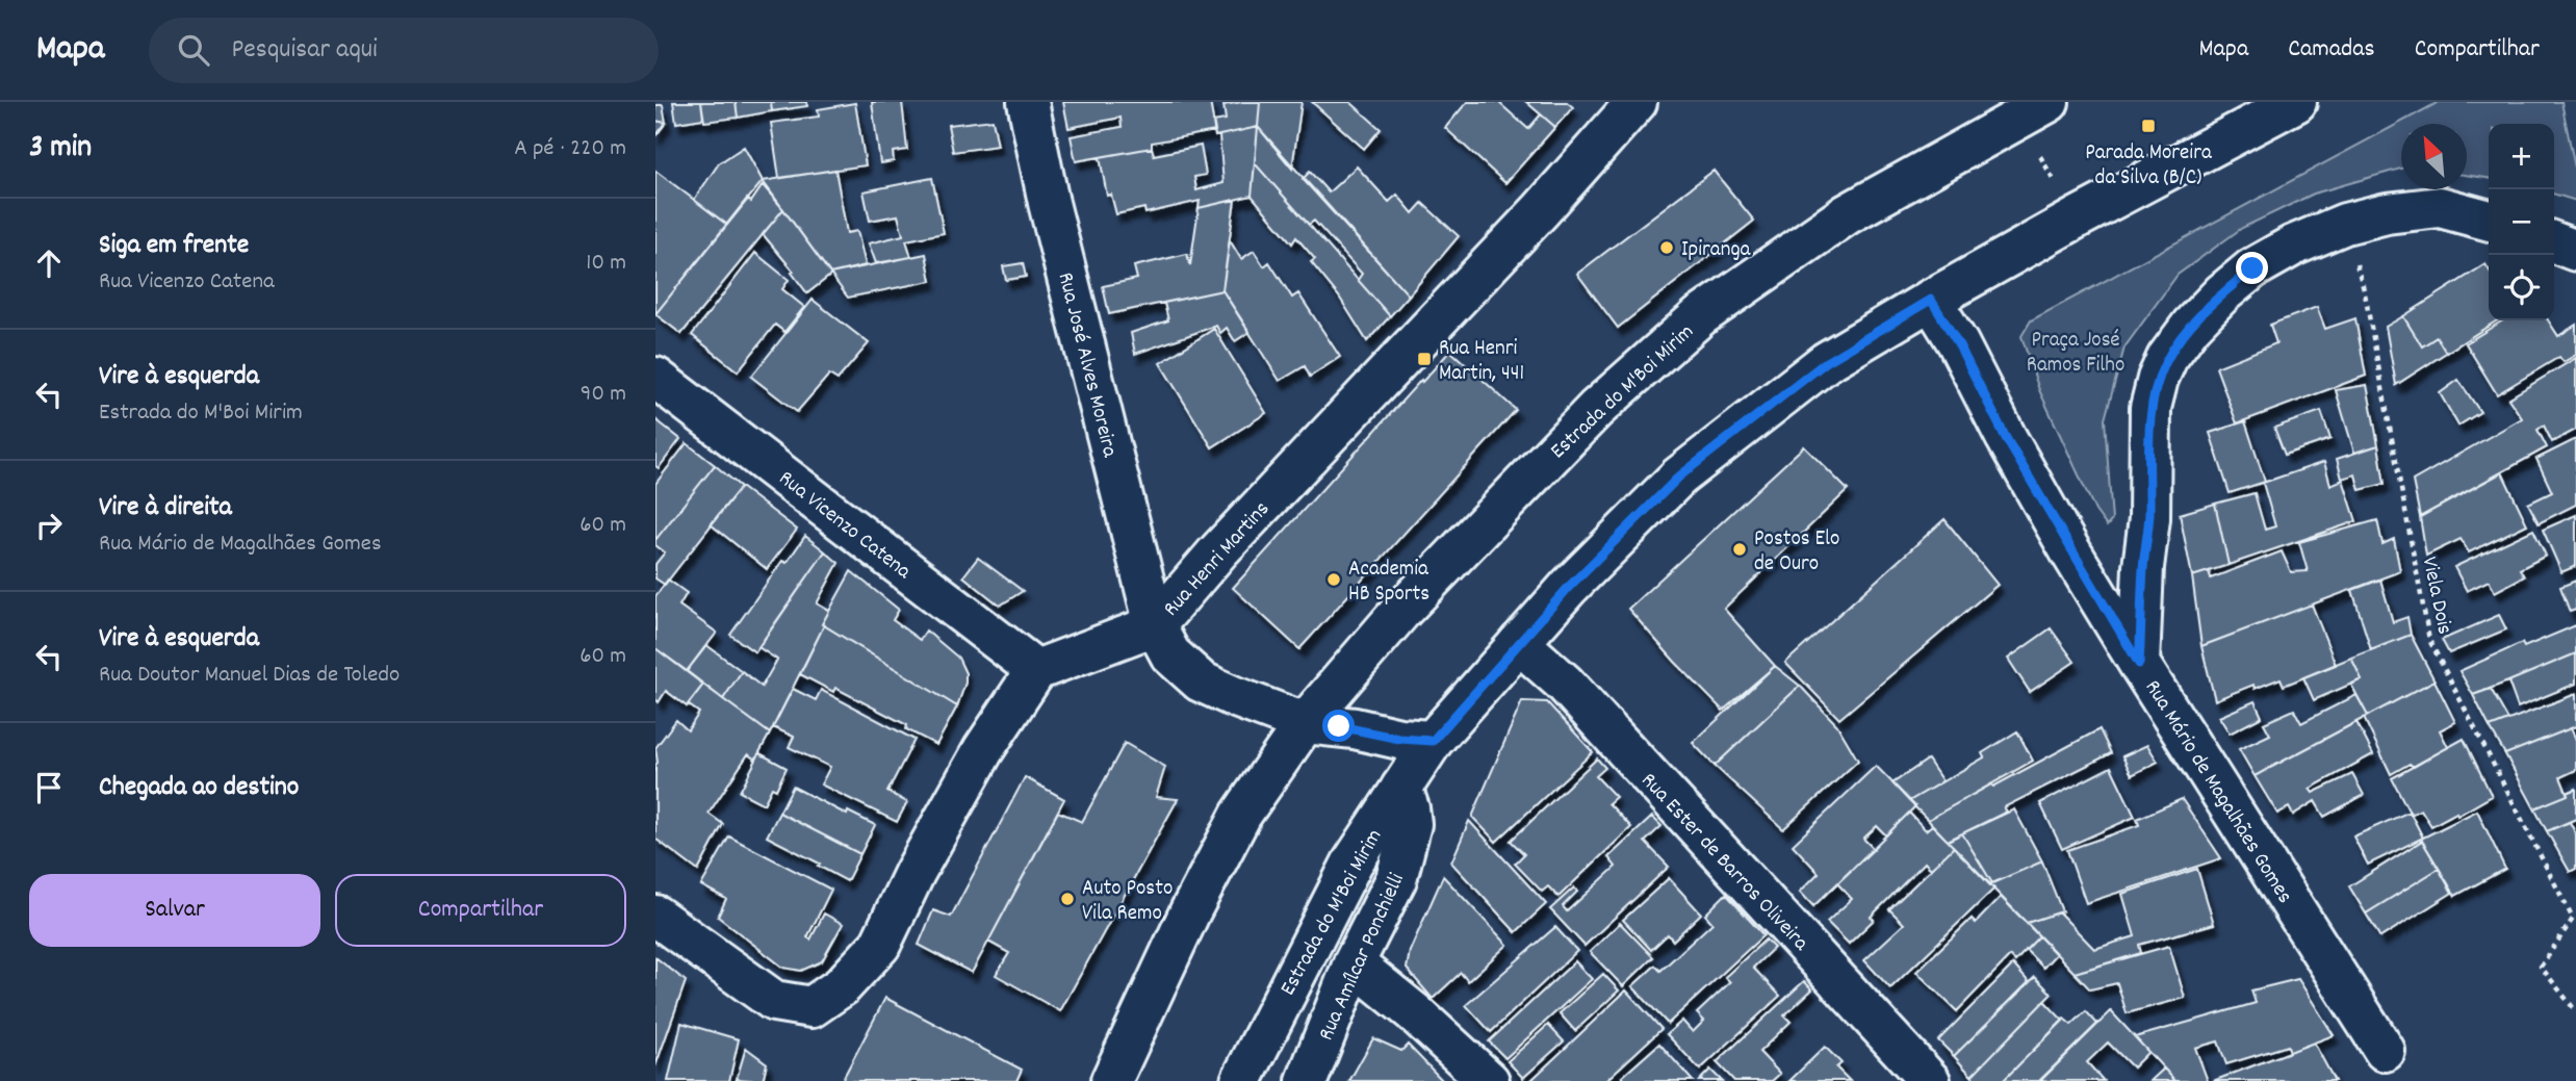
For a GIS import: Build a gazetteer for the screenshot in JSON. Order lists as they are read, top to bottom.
{
  "streets": {
    "street": [
      "Rua José Alves Moreira",
      "Estrada do M'Boi Mirim",
      "Rua Vicenzo Catena",
      "Rua Henri Martins",
      "Rua Mário de Magalhães Gomes",
      "Rua Ester de Barros Oliveira",
      "Rua Amílcar Ponchielli"
    ],
    "path": ["Viela Dois"]
  },
  "crossings": [
    ["Rua José Alves Moreira", "Rua Henri Martins"],
    ["Estrada do M'Boi Mirim", "Rua Mário de Magalhães Gomes"],
    ["Estrada do M'Boi Mirim", "Rua Ester de Barros Oliveira"],
    ["Estrada do M'Boi Mirim", "Rua Amílcar Ponchielli"],
    ["Rua Vicenzo Catena", "Rua Henri Martins"]
  ],
  "parks": ["Praça José Ramos Filho"],
  "places": {
    "transit": ["Parada Moreira da Silva (B/C)", "Rua Henri Martin, 441"],
    "other": [
      "Ipiranga",
      "Postos Elo de Ouro",
      "Academia HB Sports",
      "Auto Posto Vila Remo"
    ]
  },
  "north": "top left",
  "page": {
    "header": "Mapa",
    "search": "Pesquisar aqui",
    "nav": ["Mapa", "Camadas", "Compartilhar"],
    "heading": ["3 min", "A pé · 220 m"],
    "map_buttons": ["+", "−"],
    "list": [
      ["Siga em frente", "Rua Vicenzo Catena", "10 m"],
      ["Vire à esquerda", "Estrada do M'Boi Mirim", "90 m"],
      ["Vire à direita", "Rua Mário de Magalhães Gomes", "60 m"],
      ["Vire à esquerda", "Rua Doutor Manuel Dias de Toledo", "60 m"],
      "Chegada ao destino"
    ],
    "buttons": ["Salvar", "Compartilhar"]
  }
}
